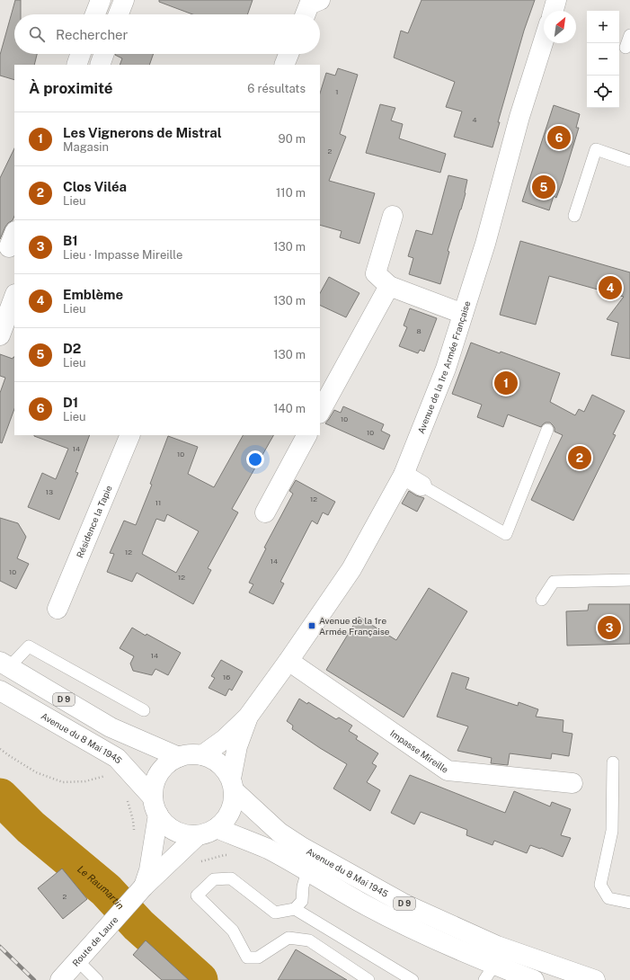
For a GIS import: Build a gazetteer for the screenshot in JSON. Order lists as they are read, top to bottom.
{
  "streets": {
    "street": [
      "Avenue de la 1re Armée Française",
      "Résidence la Tapie",
      "D 9",
      "Avenue du 8 Mai 1945",
      "Impasse Mireille",
      "Route de Laure"
    ]
  },
  "crossings": [
    ["Avenue de la 1re Armée Française", "D 9"],
    ["Avenue de la 1re Armée Française", "Avenue du 8 Mai 1945"],
    ["Avenue de la 1re Armée Française", "Impasse Mireille"],
    ["Avenue de la 1re Armée Française", "Route de Laure"],
    ["D 9", "Avenue du 8 Mai 1945"],
    ["D 9", "Route de Laure"],
    ["Avenue du 8 Mai 1945", "Route de Laure"]
  ],
  "water": ["Le Raumartin"],
  "places": {
    "transit": ["Avenue de la 1re Armée Française"]
  },
  "house_numbers": [
    "1",
    "4",
    "2",
    "8",
    "10",
    "10",
    "14",
    "10",
    "13",
    "12",
    "11",
    "12",
    "14",
    "10",
    "12",
    "14",
    "16",
    "2"
  ],
  "north": "top right",
  "page": {
    "map_buttons": ["+", "−"],
    "search": "Rechercher",
    "heading": ["À proximité", "6 résultats"],
    "list": [
      {
        "mark": "1",
        "name": "Les Vignerons de Mistral",
        "note": "Magasin",
        "value": "90 m"
      },
      {
        "mark": "2",
        "name": "Clos Viléa",
        "note": "Lieu",
        "value": "110 m"
      },
      {
        "mark": "3",
        "name": "B1",
        "note": "Lieu · Impasse Mireille",
        "value": "130 m"
      },
      {
        "mark": "4",
        "name": "Emblème",
        "note": "Lieu",
        "value": "130 m"
      },
      {
        "mark": "5",
        "name": "D2",
        "note": "Lieu",
        "value": "130 m"
      },
      {
        "mark": "6",
        "name": "D1",
        "note": "Lieu",
        "value": "140 m"
      }
    ],
    "pins": [
      "6",
      "5",
      "4",
      "1",
      "2",
      "3"
    ]
  }
}
